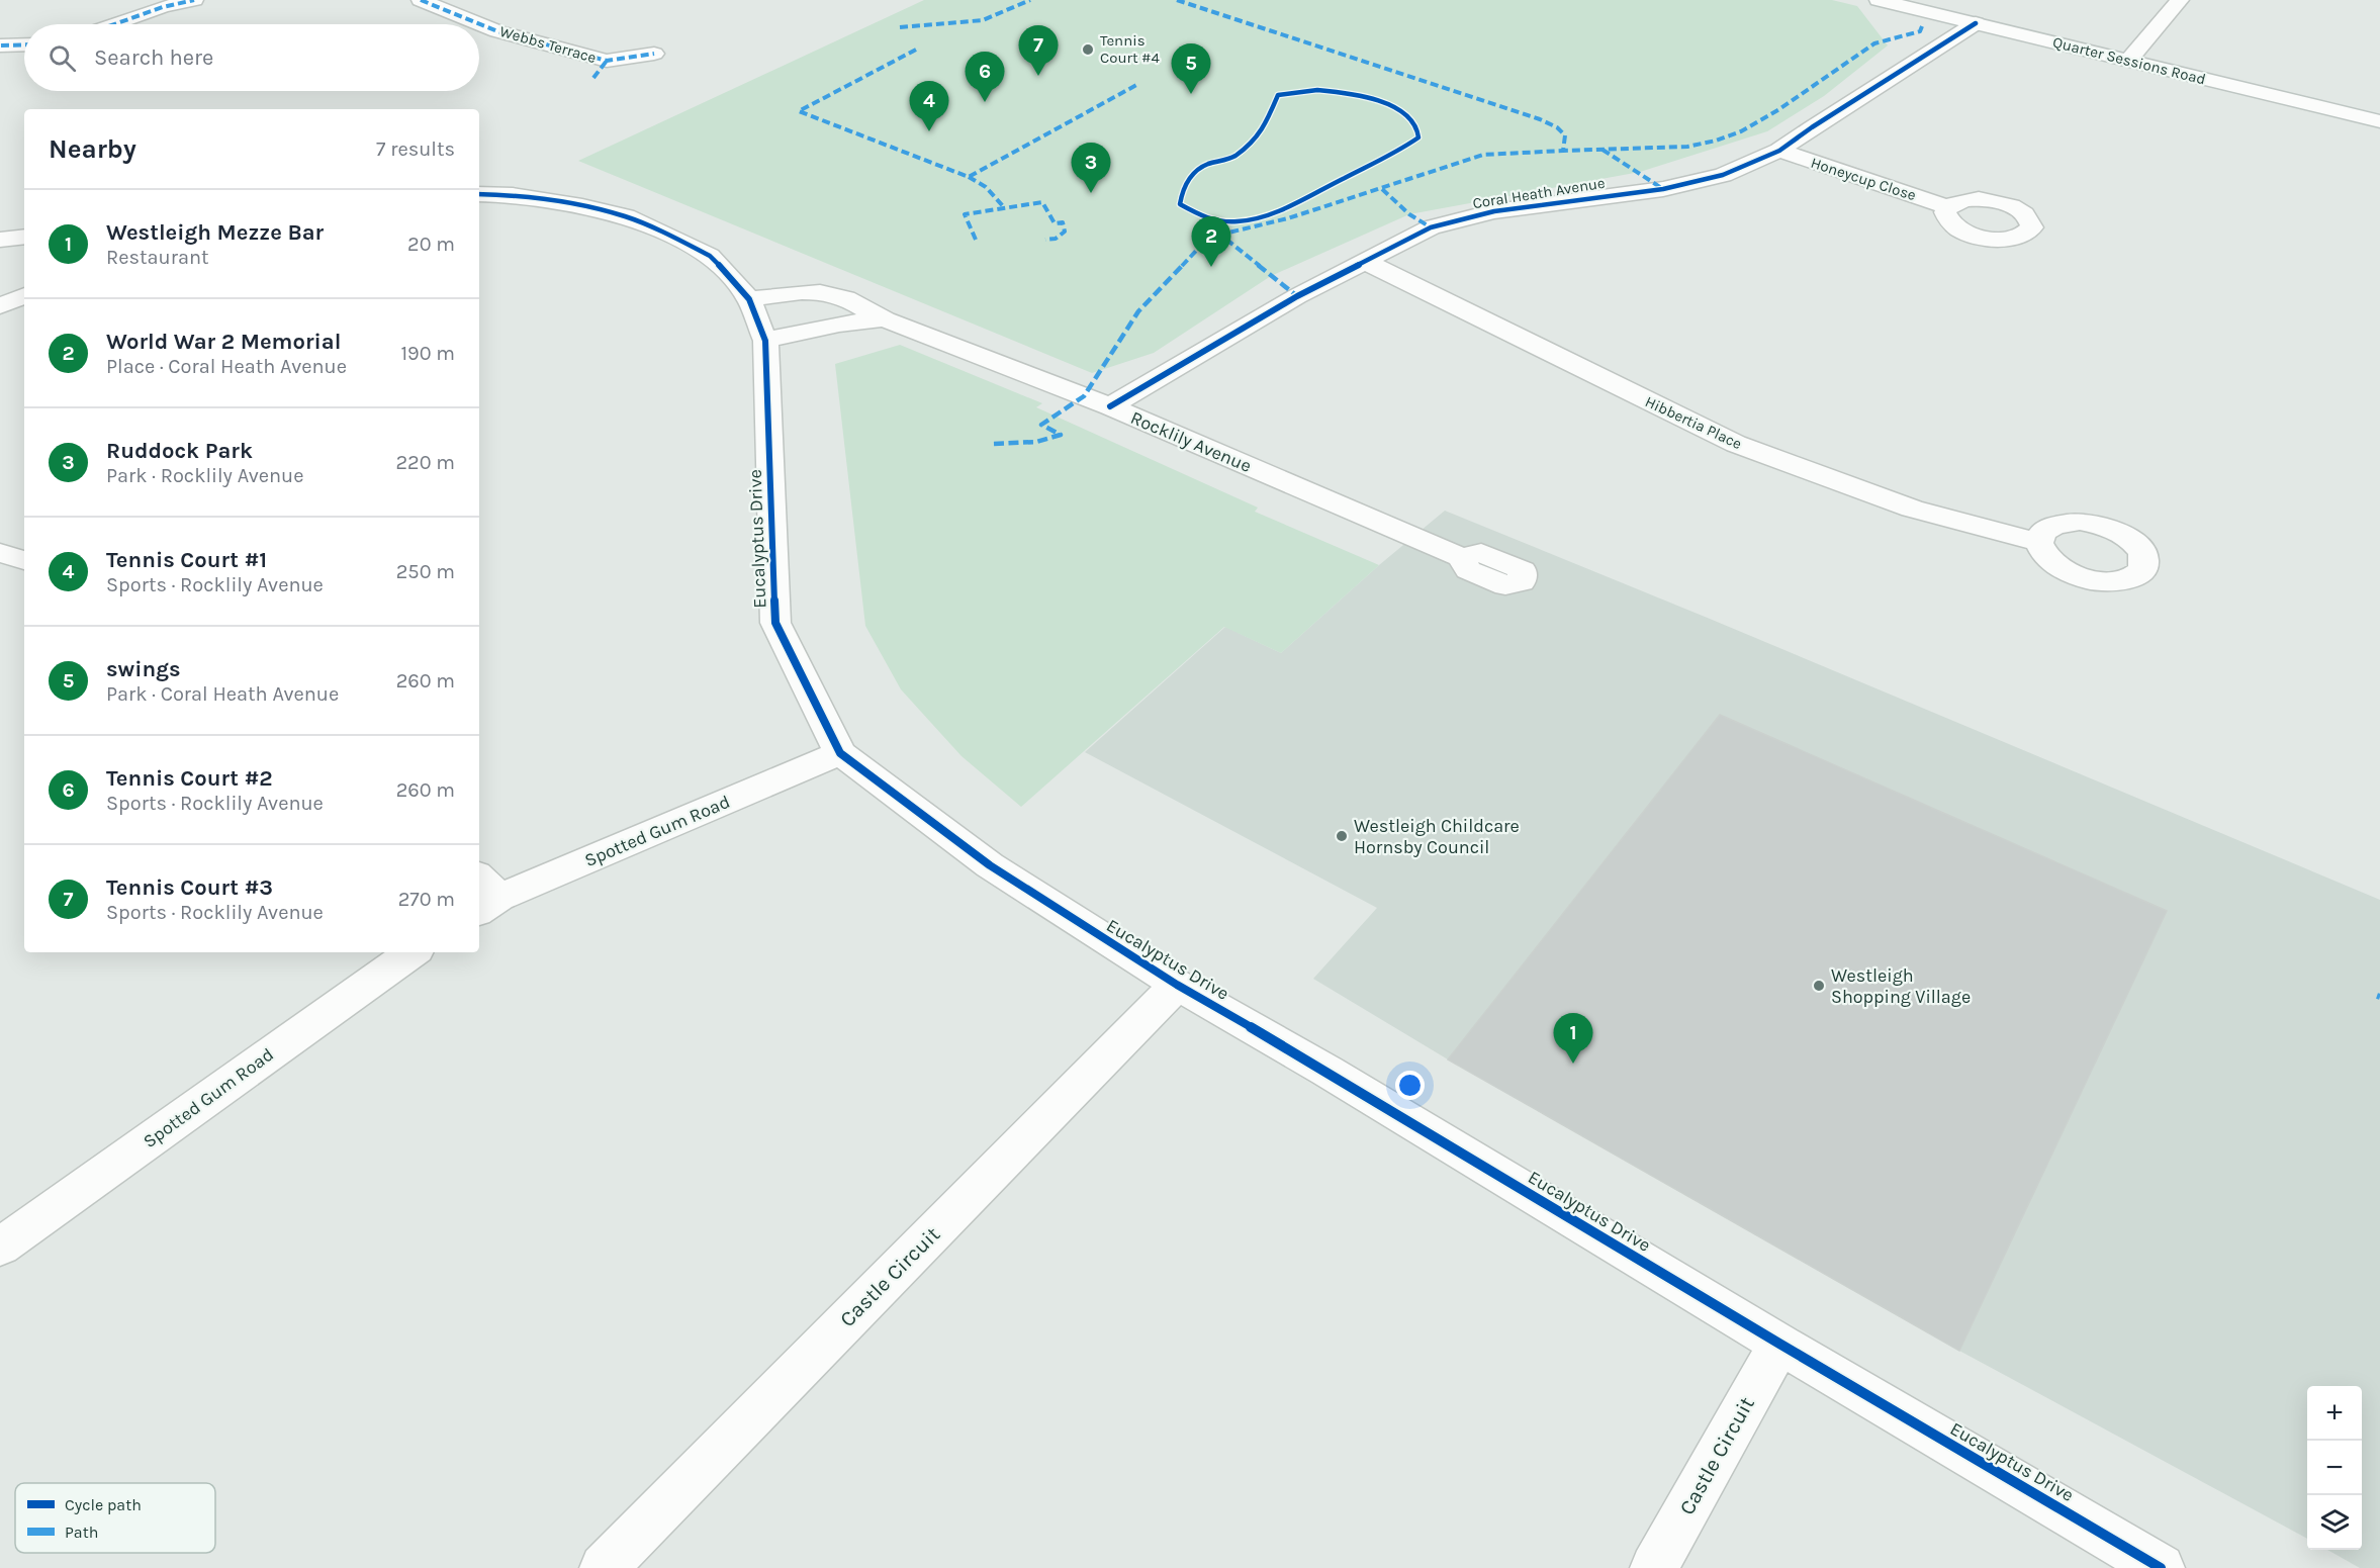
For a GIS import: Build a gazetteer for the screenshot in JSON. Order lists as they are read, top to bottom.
{
  "streets": {
    "street": [
      "Webbs Terrace",
      "Quarter Sessions Road",
      "Honeycup Close",
      "Coral Heath Avenue",
      "Hibbertia Place",
      "Rocklily Avenue",
      "Eucalyptus Drive",
      "Spotted Gum Road",
      "Castle Circuit"
    ]
  },
  "crossings": [
    ["Quarter Sessions Road", "Coral Heath Avenue"],
    ["Honeycup Close", "Coral Heath Avenue"],
    ["Coral Heath Avenue", "Hibbertia Place"],
    ["Coral Heath Avenue", "Rocklily Avenue"],
    ["Rocklily Avenue", "Eucalyptus Drive"],
    ["Eucalyptus Drive", "Spotted Gum Road"],
    ["Eucalyptus Drive", "Castle Circuit"]
  ],
  "places": ["Tennis Court #4", "Westleigh Childcare Hornsby Council", "Westleigh Shopping Village"],
  "legend": ["Cycle path", "Path"],
  "page": {
    "search": "Search here",
    "pins": [
      "7",
      "5",
      "6",
      "4",
      "3",
      "2",
      "1"
    ],
    "heading": ["Nearby", "7 results"],
    "list": [
      {
        "mark": "1",
        "name": "Westleigh Mezze Bar",
        "note": "Restaurant",
        "value": "20 m"
      },
      {
        "mark": "2",
        "name": "World War 2 Memorial",
        "note": "Place · Coral Heath Avenue",
        "value": "190 m"
      },
      {
        "mark": "3",
        "name": "Ruddock Park",
        "note": "Park · Rocklily Avenue",
        "value": "220 m"
      },
      {
        "mark": "4",
        "name": "Tennis Court #1",
        "note": "Sports · Rocklily Avenue",
        "value": "250 m"
      },
      {
        "mark": "5",
        "name": "swings",
        "note": "Park · Coral Heath Avenue",
        "value": "260 m"
      },
      {
        "mark": "6",
        "name": "Tennis Court #2",
        "note": "Sports · Rocklily Avenue",
        "value": "260 m"
      },
      {
        "mark": "7",
        "name": "Tennis Court #3",
        "note": "Sports · Rocklily Avenue",
        "value": "270 m"
      }
    ],
    "map_buttons": ["+", "−"]
  }
}
